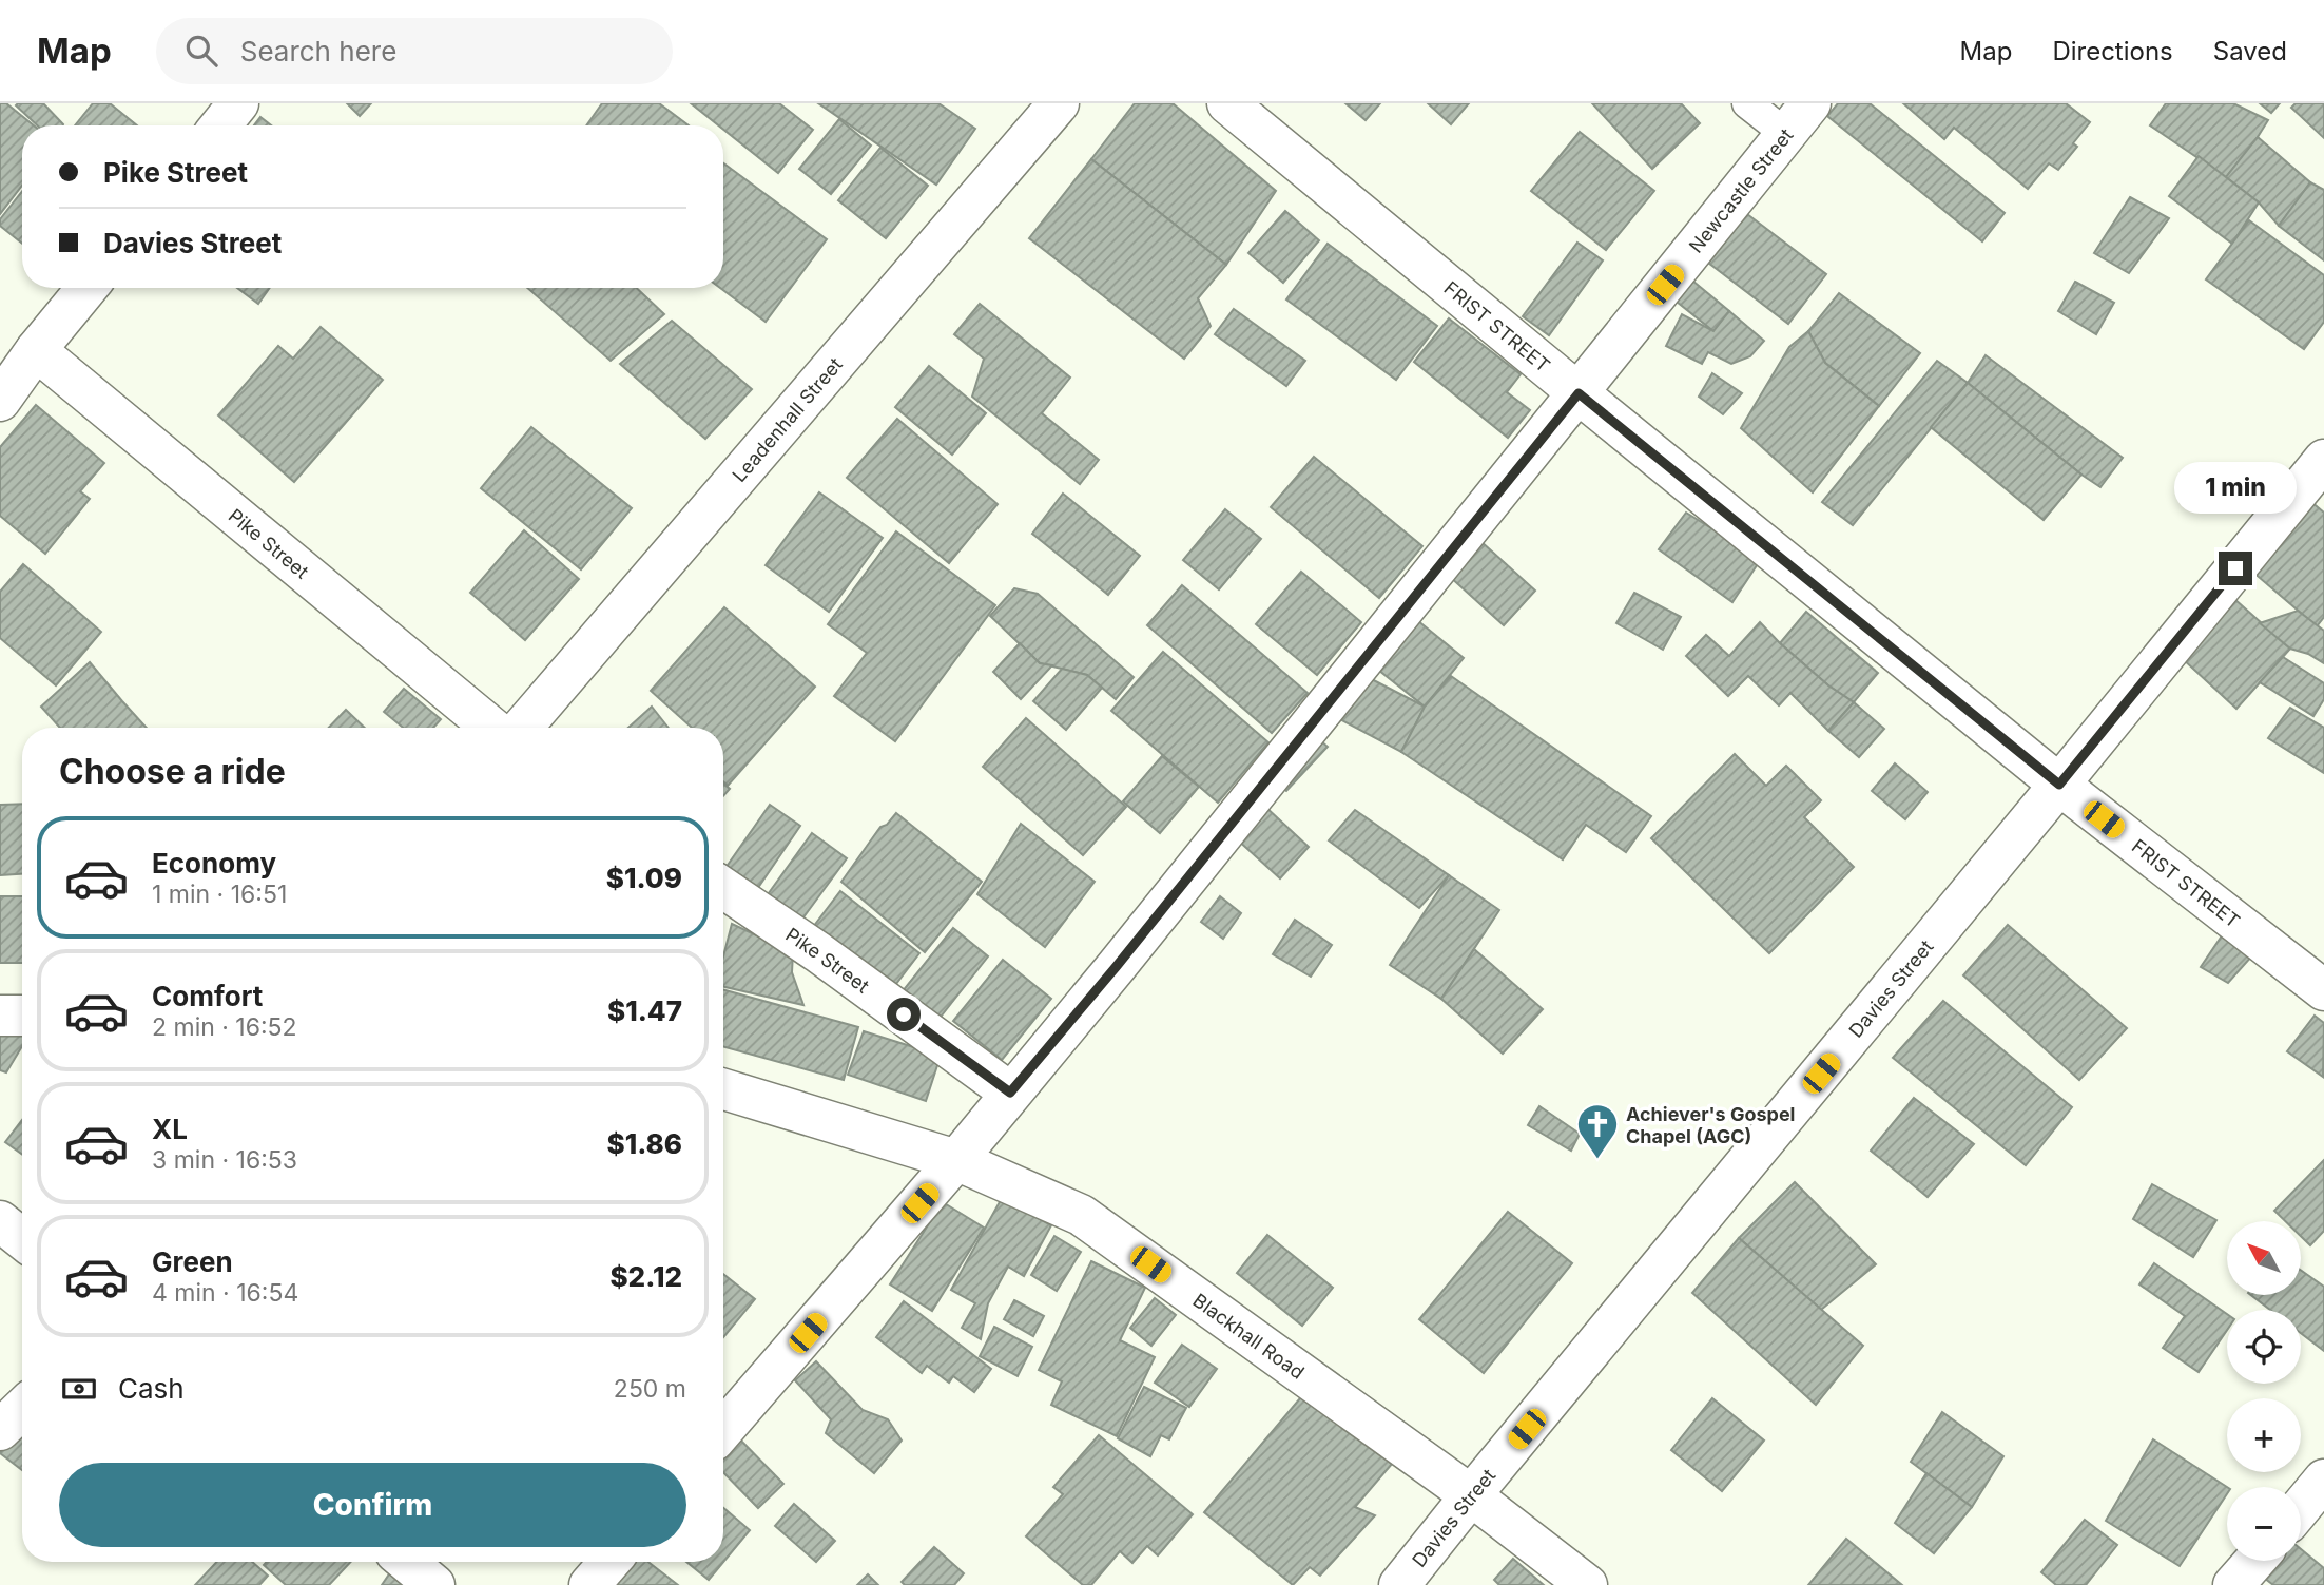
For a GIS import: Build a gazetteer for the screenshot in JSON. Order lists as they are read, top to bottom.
{
  "streets": {
    "street": [
      "Newcastle Street",
      "FRIST STREET",
      "Leadenhall Street",
      "Pike Street",
      "Davies Street",
      "Blackhall Road"
    ]
  },
  "crossings": [
    ["Newcastle Street", "FRIST STREET"],
    ["Newcastle Street", "Pike Street"],
    ["Newcastle Street", "Blackhall Road"],
    ["FRIST STREET", "Davies Street"],
    ["Davies Street", "Blackhall Road"]
  ],
  "places": {
    "church": ["Achiever's Gospel Chapel (AGC)"]
  },
  "north": "top left",
  "page": {
    "header": "Map",
    "search": "Search here",
    "nav": ["Map", "Directions", "Saved"],
    "banner": ["Pike Street", "Davies Street"],
    "bubble": "1 min",
    "heading": "Choose a ride",
    "list": [
      {
        "name": "Economy",
        "note": "1 min · 16:51",
        "value": "$1.09"
      },
      {
        "name": "Comfort",
        "note": "2 min · 16:52",
        "value": "$1.47"
      },
      {
        "name": "XL",
        "note": "3 min · 16:53",
        "value": "$1.86"
      },
      {
        "name": "Green",
        "note": "4 min · 16:54",
        "value": "$2.12"
      }
    ],
    "map_buttons": ["+", "−"],
    "pay": ["Cash", "250 m"],
    "buttons": "Confirm"
  }
}
